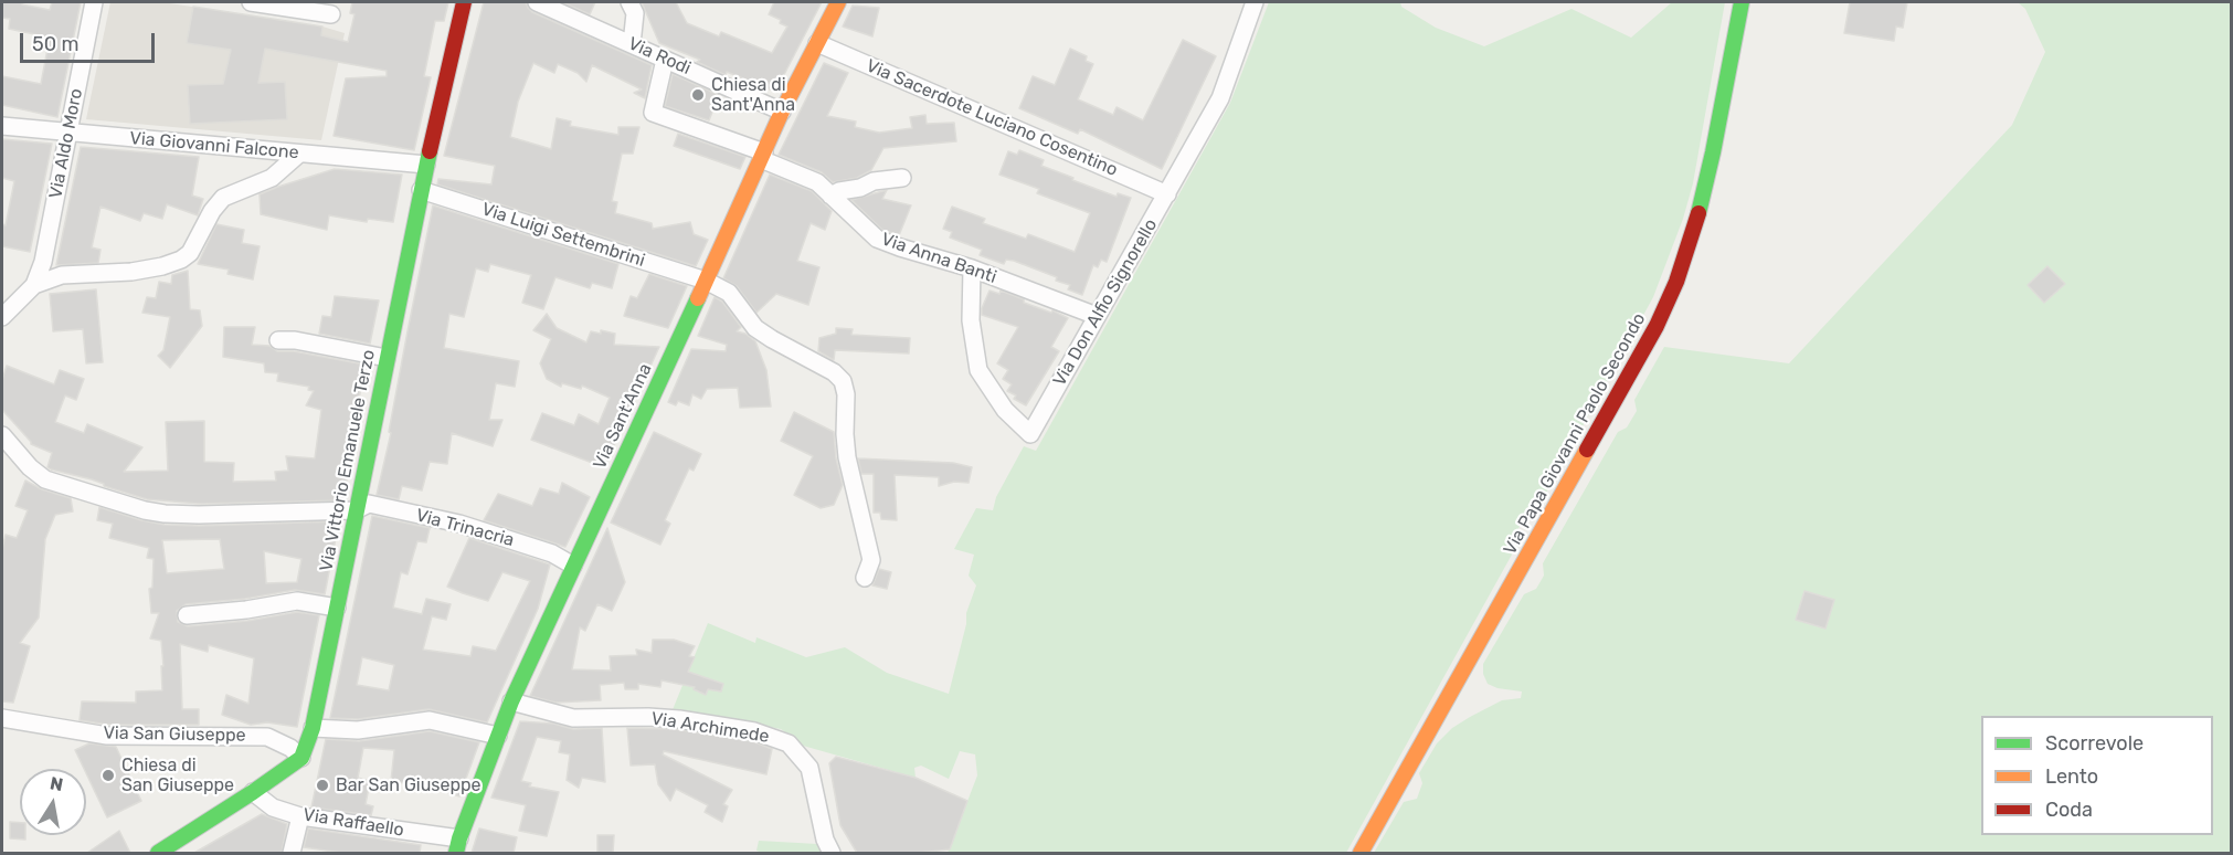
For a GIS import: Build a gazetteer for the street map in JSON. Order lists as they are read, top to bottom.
{
  "streets": {
    "street": [
      "Via Rodi",
      "Via Sacerdote Luciano Cosentino",
      "Via Aldo Moro",
      "Via Giovanni Falcone",
      "Via Luigi Settembrini",
      "Via Anna Banti",
      "Via Don Alfio Signorello",
      "Via Sant'Anna",
      "Via Papa Giovanni Paolo Secondo",
      "Via Vittorio Emanuele Terzo",
      "Via Trinacria",
      "Via Archimede",
      "Via San Giuseppe",
      "Via Raffaello"
    ]
  },
  "crossings": [
    ["Via Rodi", "Via Anna Banti"],
    ["Via Rodi", "Via Sant'Anna"],
    ["Via Sacerdote Luciano Cosentino", "Via Don Alfio Signorello"],
    ["Via Sacerdote Luciano Cosentino", "Via Sant'Anna"],
    ["Via Aldo Moro", "Via Giovanni Falcone"],
    ["Via Giovanni Falcone", "Via Vittorio Emanuele Terzo"],
    ["Via Luigi Settembrini", "Via Sant'Anna"],
    ["Via Luigi Settembrini", "Via Vittorio Emanuele Terzo"],
    ["Via Anna Banti", "Via Don Alfio Signorello"],
    ["Via Anna Banti", "Via Sant'Anna"],
    ["Via Sant'Anna", "Via Trinacria"],
    ["Via Sant'Anna", "Via Archimede"],
    ["Via Sant'Anna", "Via Raffaello"],
    ["Via Vittorio Emanuele Terzo", "Via Trinacria"],
    ["Via Vittorio Emanuele Terzo", "Via San Giuseppe"]
  ],
  "places": ["Chiesa di Sant'Anna", "Chiesa di San Giuseppe", "Bar San Giuseppe"],
  "legend": ["Scorrevole", "Lento", "Coda"],
  "scale_bar": "50 m",
  "north": "top"
}
